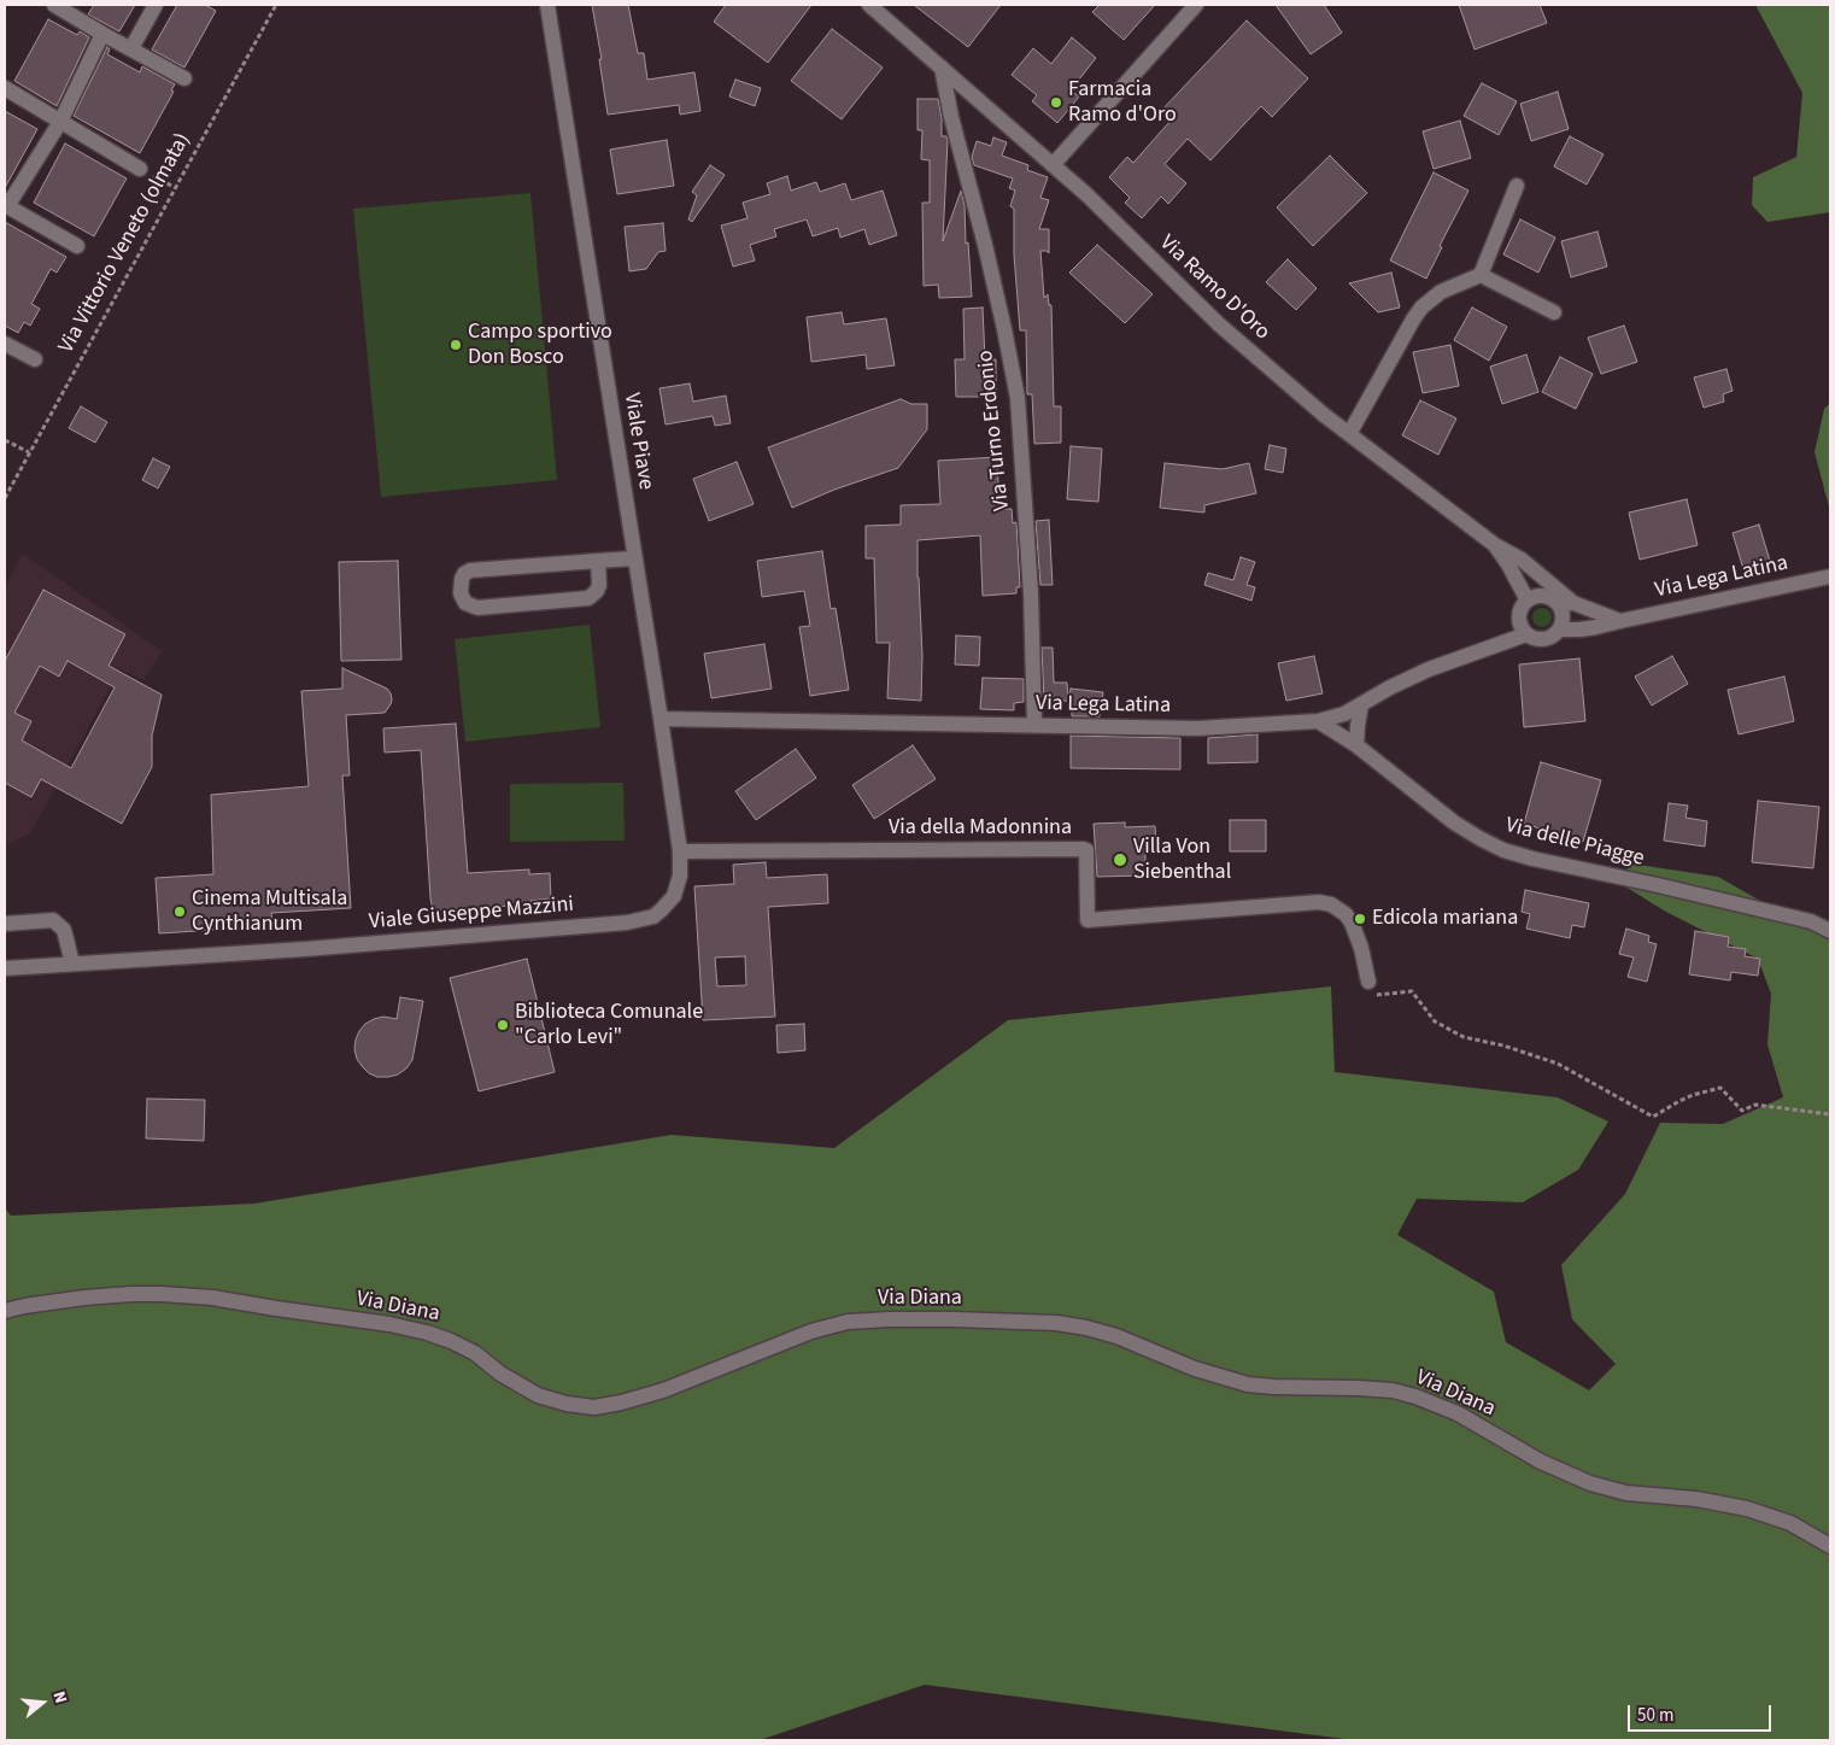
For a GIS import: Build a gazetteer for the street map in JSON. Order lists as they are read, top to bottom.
{
  "streets": {
    "street": [
      "Via Ramo D'Oro",
      "Via Turno Erdonio",
      "Viale Piave",
      "Via Lega Latina",
      "Via della Madonnina",
      "Via delle Piagge",
      "Viale Giuseppe Mazzini",
      "Via Diana"
    ],
    "path": ["Via Vittorio Veneto (olmata)"]
  },
  "crossings": [
    ["Via Ramo D'Oro", "Via Turno Erdonio"],
    ["Via Ramo D'Oro", "Via Lega Latina"],
    ["Via Turno Erdonio", "Via Lega Latina"],
    ["Viale Piave", "Via Lega Latina"],
    ["Viale Piave", "Via della Madonnina"],
    ["Viale Piave", "Viale Giuseppe Mazzini"],
    ["Via Lega Latina", "Via delle Piagge"]
  ],
  "places": [
    "Farmacia Ramo d'Oro",
    "Campo sportivo Don Bosco",
    "Villa Von Siebenthal",
    "Cinema Multisala Cynthianum",
    "Edicola mariana",
    "Biblioteca Comunale \"Carlo Levi\""
  ],
  "scale_bar": "50 m",
  "north": "right"
}
